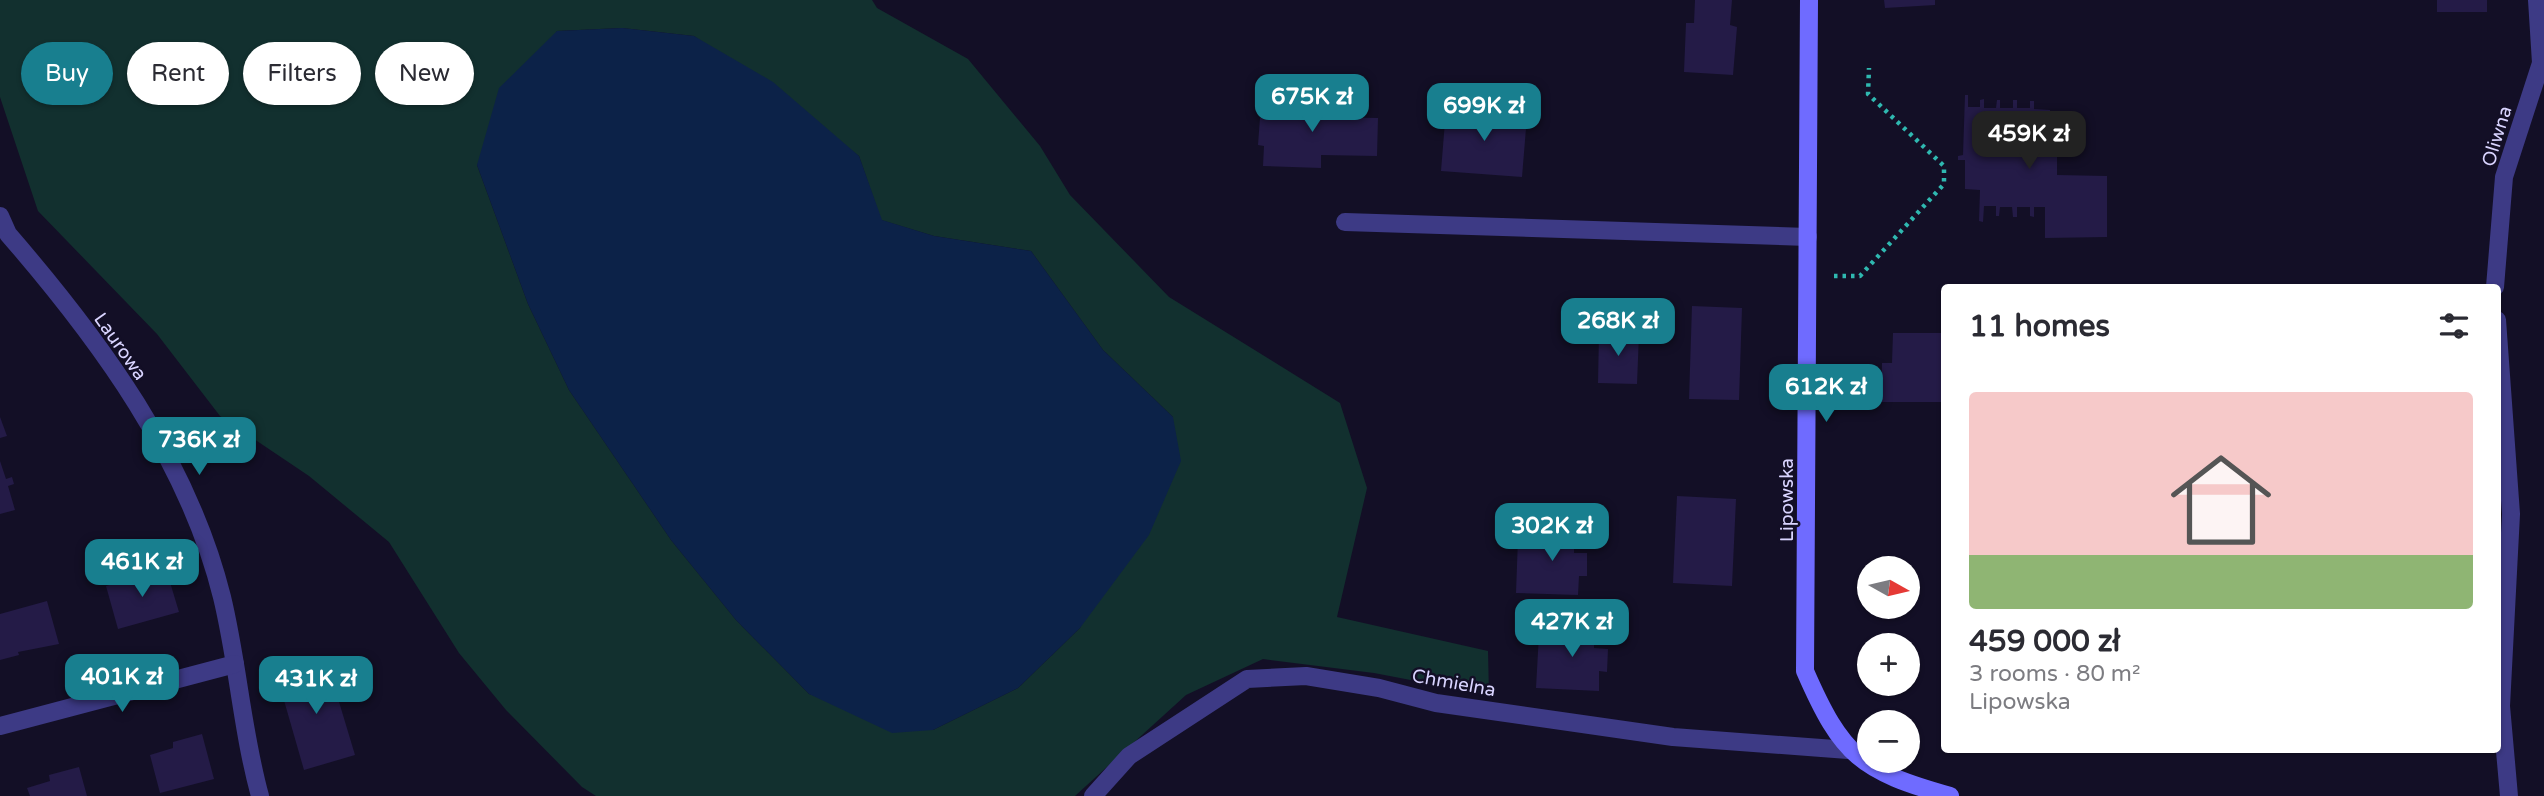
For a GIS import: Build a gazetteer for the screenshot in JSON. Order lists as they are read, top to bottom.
{
  "streets": {
    "street": [
      "Oliwna",
      "Laurowa",
      "Lipowska",
      "Chmielna"
    ]
  },
  "crossings": [
    ["Lipowska", "Chmielna"]
  ],
  "north": "right",
  "page": {
    "chip": [
      "Buy",
      "Rent",
      "Filters",
      "New"
    ],
    "price": [
      "675K zł",
      "699K zł",
      "459K zł",
      "268K zł",
      "612K zł",
      "736K zł",
      "302K zł",
      "461K zł",
      "427K zł",
      "401K zł",
      "431K zł"
    ],
    "heading": "11 homes",
    "list": [
      {
        "name": "459 000 zł",
        "note": "3 rooms · 80 m² · Lipowska"
      }
    ],
    "map_buttons": ["+", "−"]
  }
}
